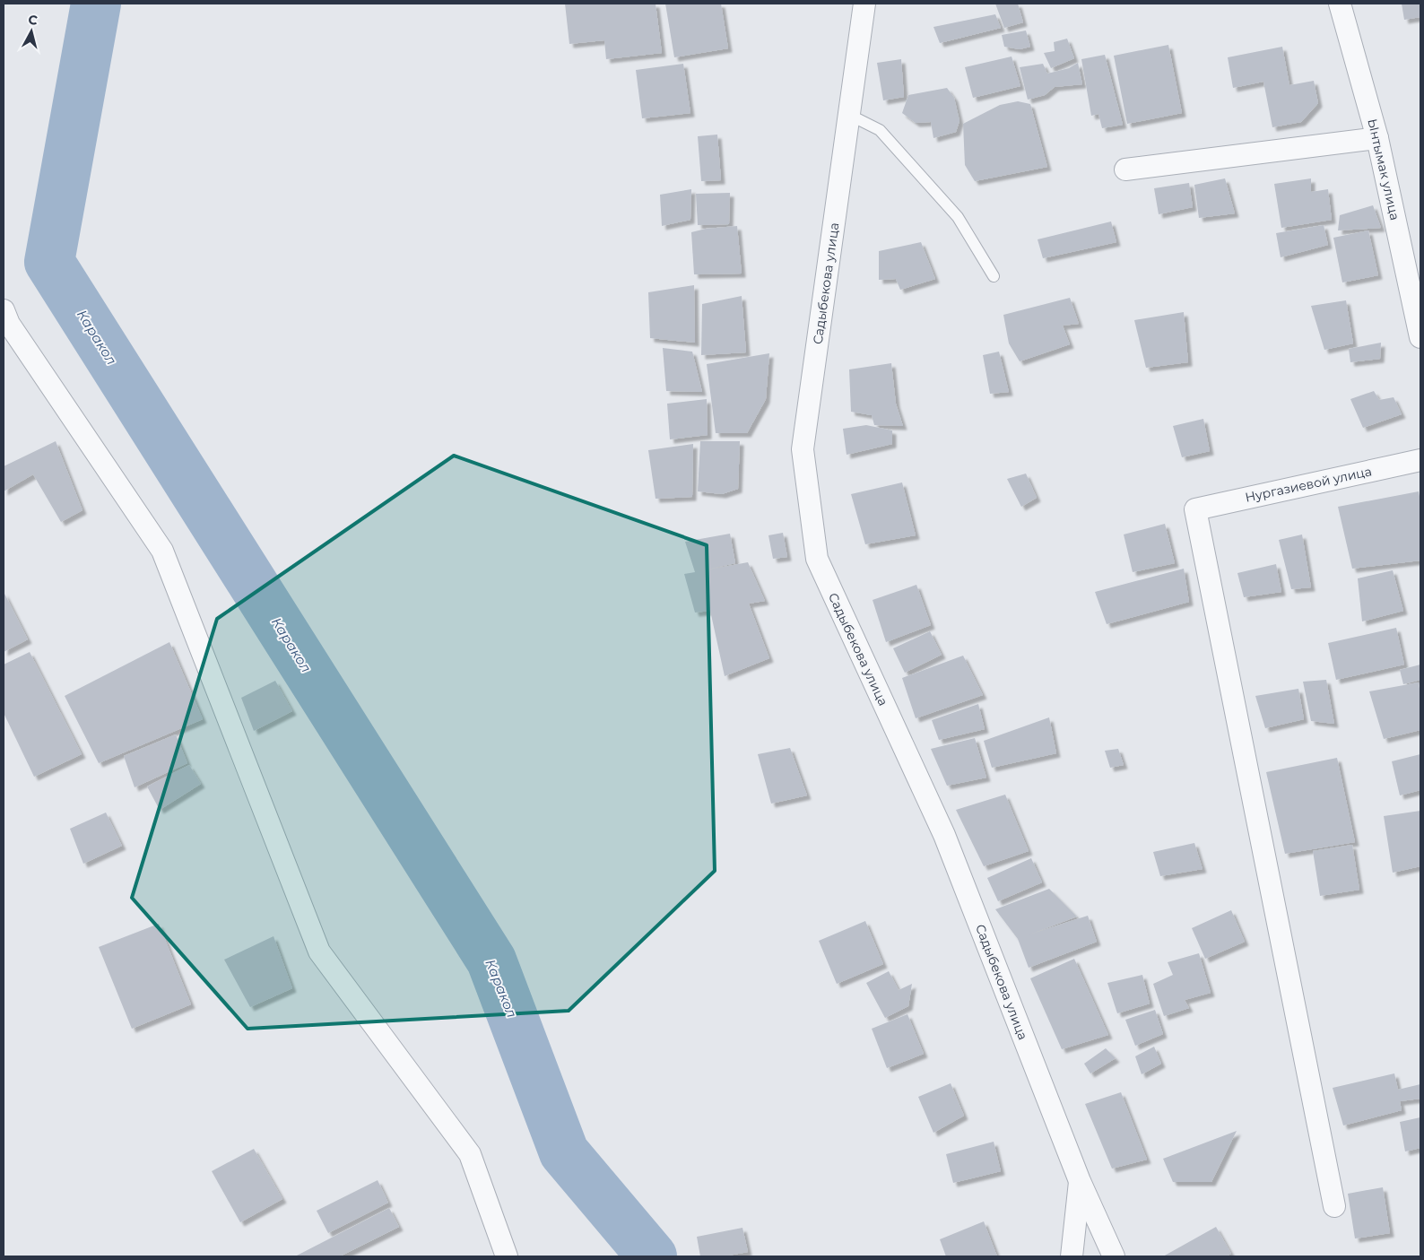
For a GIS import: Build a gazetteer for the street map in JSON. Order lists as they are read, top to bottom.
{
  "streets": {
    "street": ["Ынтымак улица", "Садыбекова улица", "Нургазиевой улица"]
  },
  "water": ["Каракол"],
  "north": "top"
}
